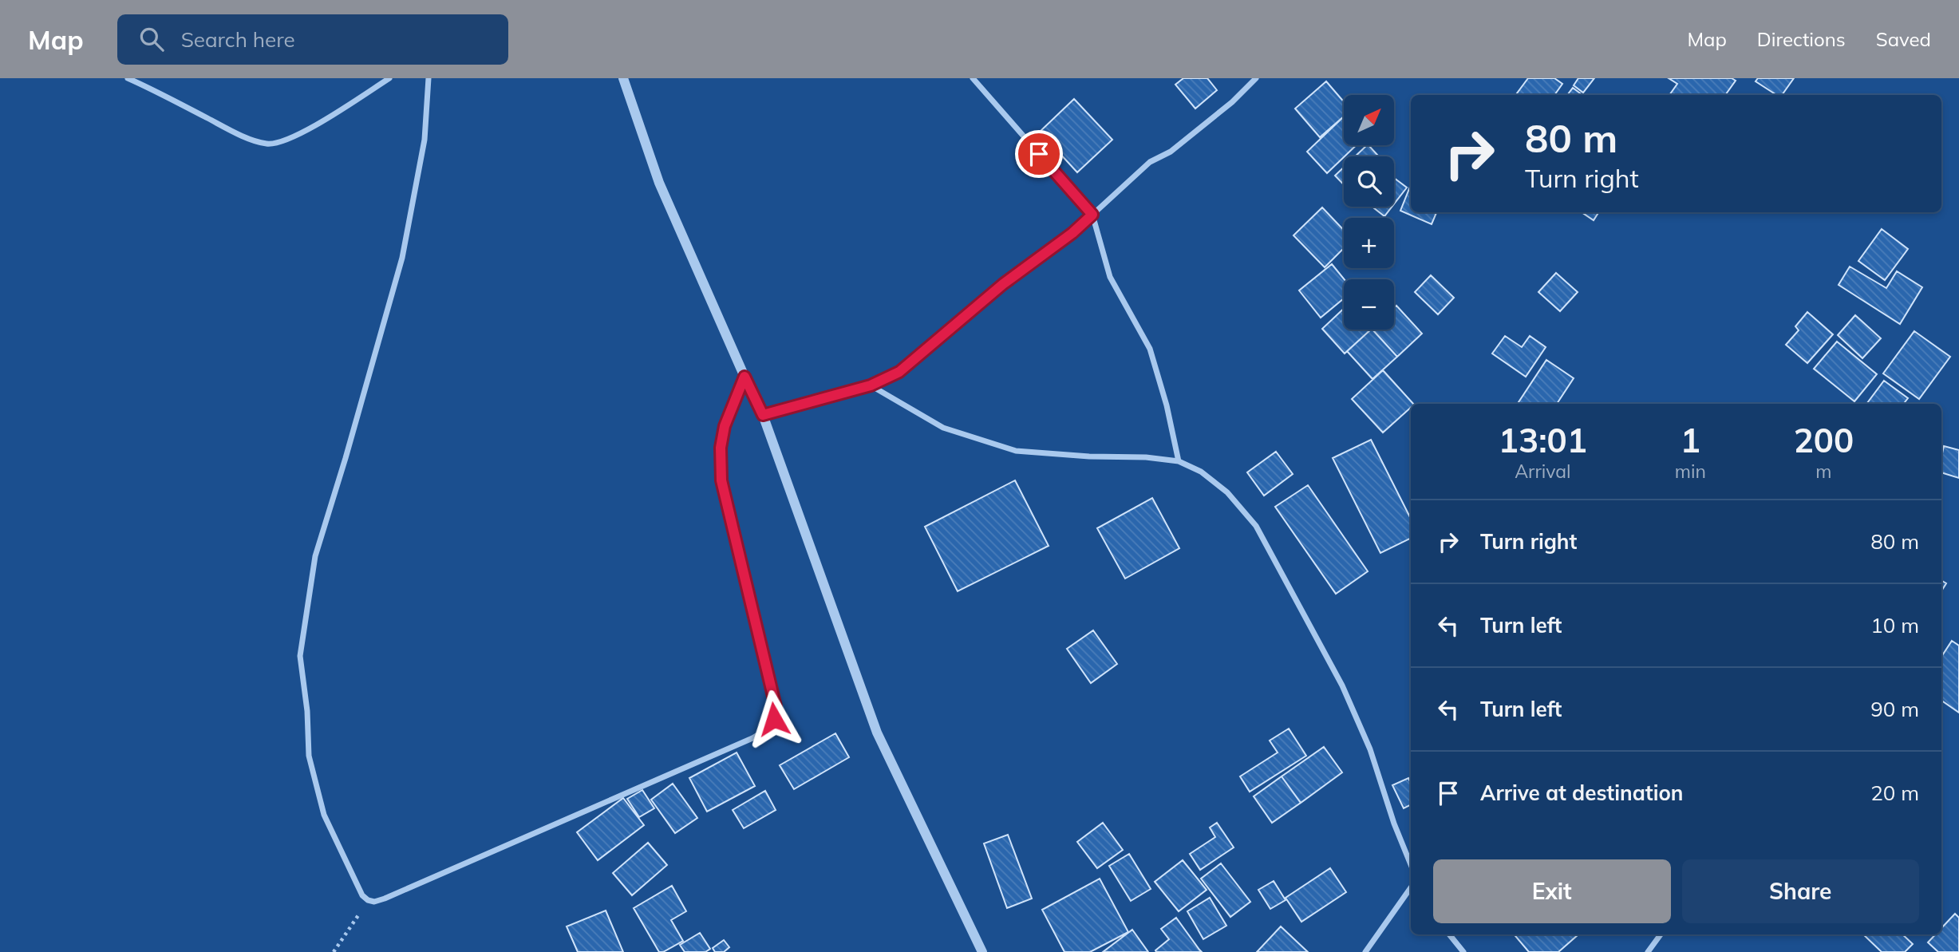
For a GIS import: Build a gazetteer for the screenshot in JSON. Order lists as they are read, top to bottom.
{
  "north": "top right",
  "page": {
    "header": "Map",
    "search": "Search here",
    "nav": ["Map", "Directions", "Saved"],
    "map_buttons": ["+", "−"],
    "turn": ["80 m", "Turn right"],
    "eta": [
      "13:01",
      "Arrival",
      "1",
      "min",
      "200",
      "m"
    ],
    "list": [
      {
        "name": "Turn right",
        "value": "80 m"
      },
      {
        "name": "Turn left",
        "value": "10 m"
      },
      {
        "name": "Turn left",
        "value": "90 m"
      },
      {
        "name": "Arrive at destination",
        "value": "20 m"
      }
    ],
    "buttons": ["Exit", "Share"]
  }
}
